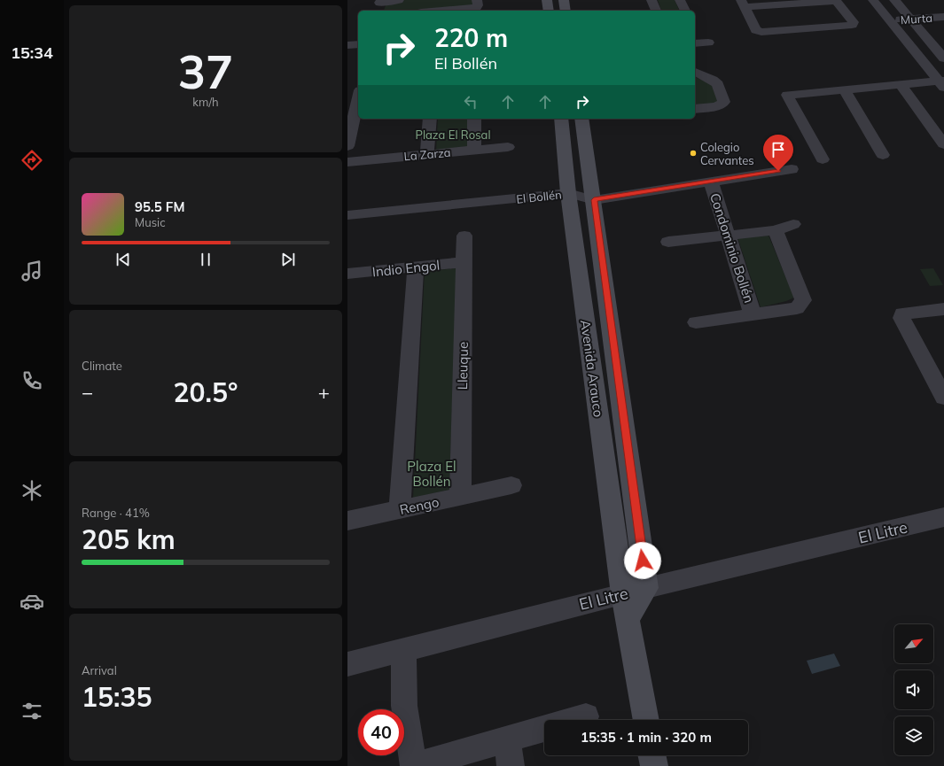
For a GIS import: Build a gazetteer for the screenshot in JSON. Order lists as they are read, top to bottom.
{
  "streets": {
    "street": [
      "Murta",
      "La Zarza",
      "El Bollén",
      "Condominio Bollén",
      "Indio Engol",
      "Lleuque",
      "Avenida Arauco",
      "Rengo",
      "El Litre"
    ]
  },
  "crossings": [
    ["El Bollén", "Condominio Bollén"],
    ["El Bollén", "Avenida Arauco"],
    ["Indio Engol", "Lleuque"],
    ["Lleuque", "Rengo"],
    ["Avenida Arauco", "El Litre"]
  ],
  "parks": ["Plaza El Rosal", "Plaza El Bollén"],
  "places": ["Colegio Cervantes"],
  "north": "top right",
  "page": {
    "tabs": "15:34",
    "tile": [
      ["37", "km/h"],
      "Climate",
      ["Range · 41%", "205 km"],
      ["Arrival", "15:35"]
    ],
    "turn": ["220 m", "El Bollén"],
    "song": ["95.5 FM", "Music"],
    "heat": ["−", "20.5°", "+"],
    "limit": "40",
    "trip": "15:35 · 1 min · 320 m"
  }
}
